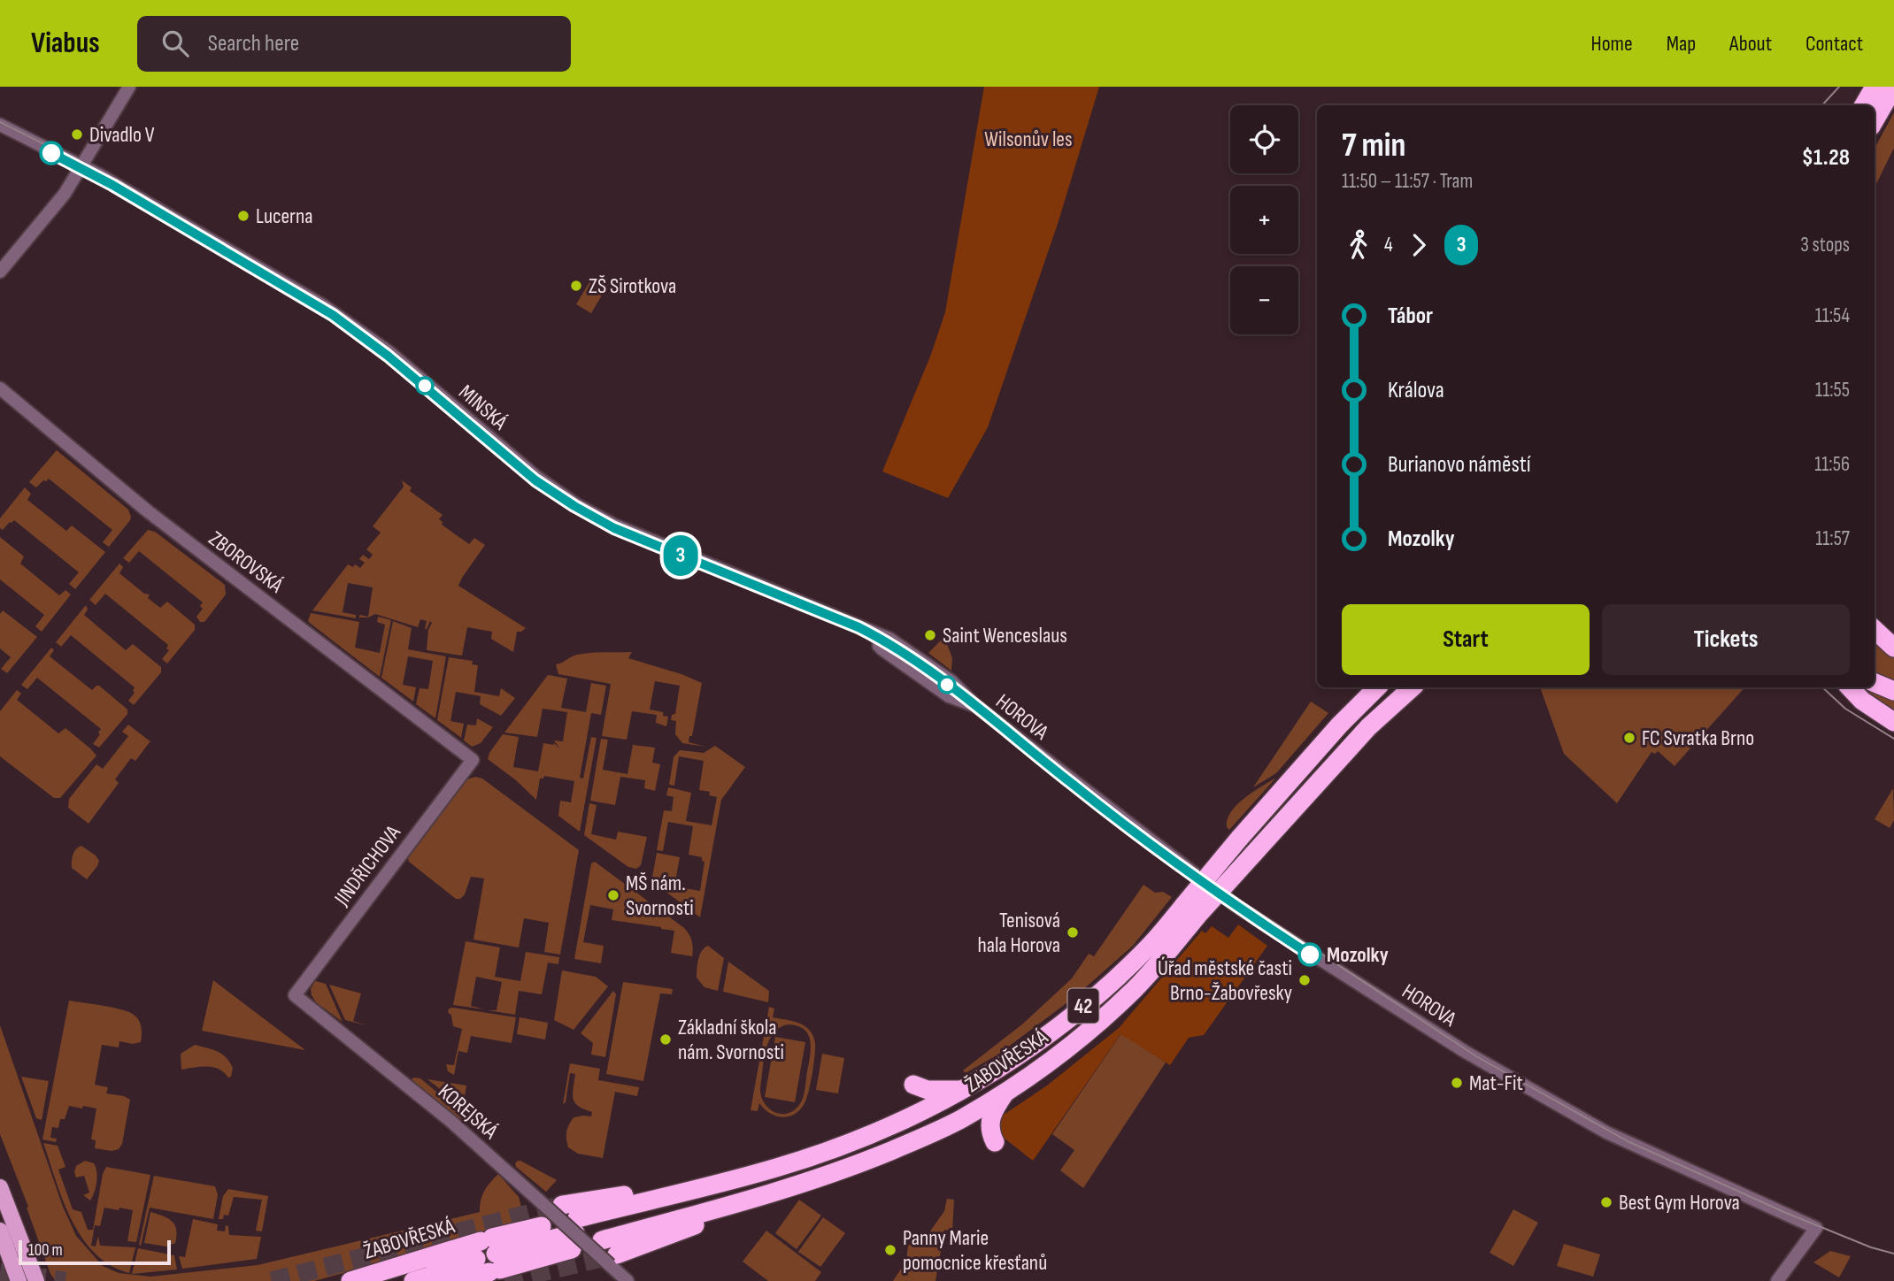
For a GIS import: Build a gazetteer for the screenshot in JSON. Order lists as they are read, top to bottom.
{
  "streets": {
    "highway": ["42", "ŽABOVŘESKÁ"],
    "street": [
      "MINSKÁ",
      "ZBOROVSKÁ",
      "HOROVA",
      "JINDŘICHOVA",
      "KOREJSKÁ"
    ]
  },
  "crossings": [
    ["MINSKÁ", "HOROVA"],
    ["ZBOROVSKÁ", "JINDŘICHOVA"],
    ["JINDŘICHOVA", "KOREJSKÁ"],
    ["42", "ŽABOVŘESKÁ"],
    ["42", "KOREJSKÁ"],
    ["ŽABOVŘESKÁ", "KOREJSKÁ"]
  ],
  "parks": ["Wilsonův les"],
  "places": [
    "Divadlo V",
    "Lucerna",
    "ZŠ Sirotkova",
    "Saint Wenceslaus",
    "FC Svratka Brno",
    "MŠ nám. Svornosti",
    "Tenisová hala Horova",
    "Mozolky",
    "Úřad městské časti Brno-Žabovřesky",
    "Základní škola nám. Svornosti",
    "Mat-Fit",
    "Best Gym Horova",
    "Panny Marie pomocnice křesťanů"
  ],
  "lines": ["tram line 3"],
  "scale_bar": "100 m",
  "page": {
    "header": "Viabus",
    "search": "Search here",
    "nav": [
      "Home",
      "Map",
      "About",
      "Contact"
    ],
    "on_map": "3",
    "map_buttons": ["+", "−"],
    "heading": ["7 min", "11:50 – 11:57 · Tram", "$1.28"],
    "legs": ["4", "3", "3 stops"],
    "list": [
      {
        "name": "Tábor",
        "value": "11:54"
      },
      {
        "name": "Králova",
        "value": "11:55"
      },
      {
        "name": "Burianovo náměstí",
        "value": "11:56"
      },
      {
        "name": "Mozolky",
        "value": "11:57"
      }
    ],
    "buttons": ["Start", "Tickets"],
    "scale": "100 m"
  }
}
